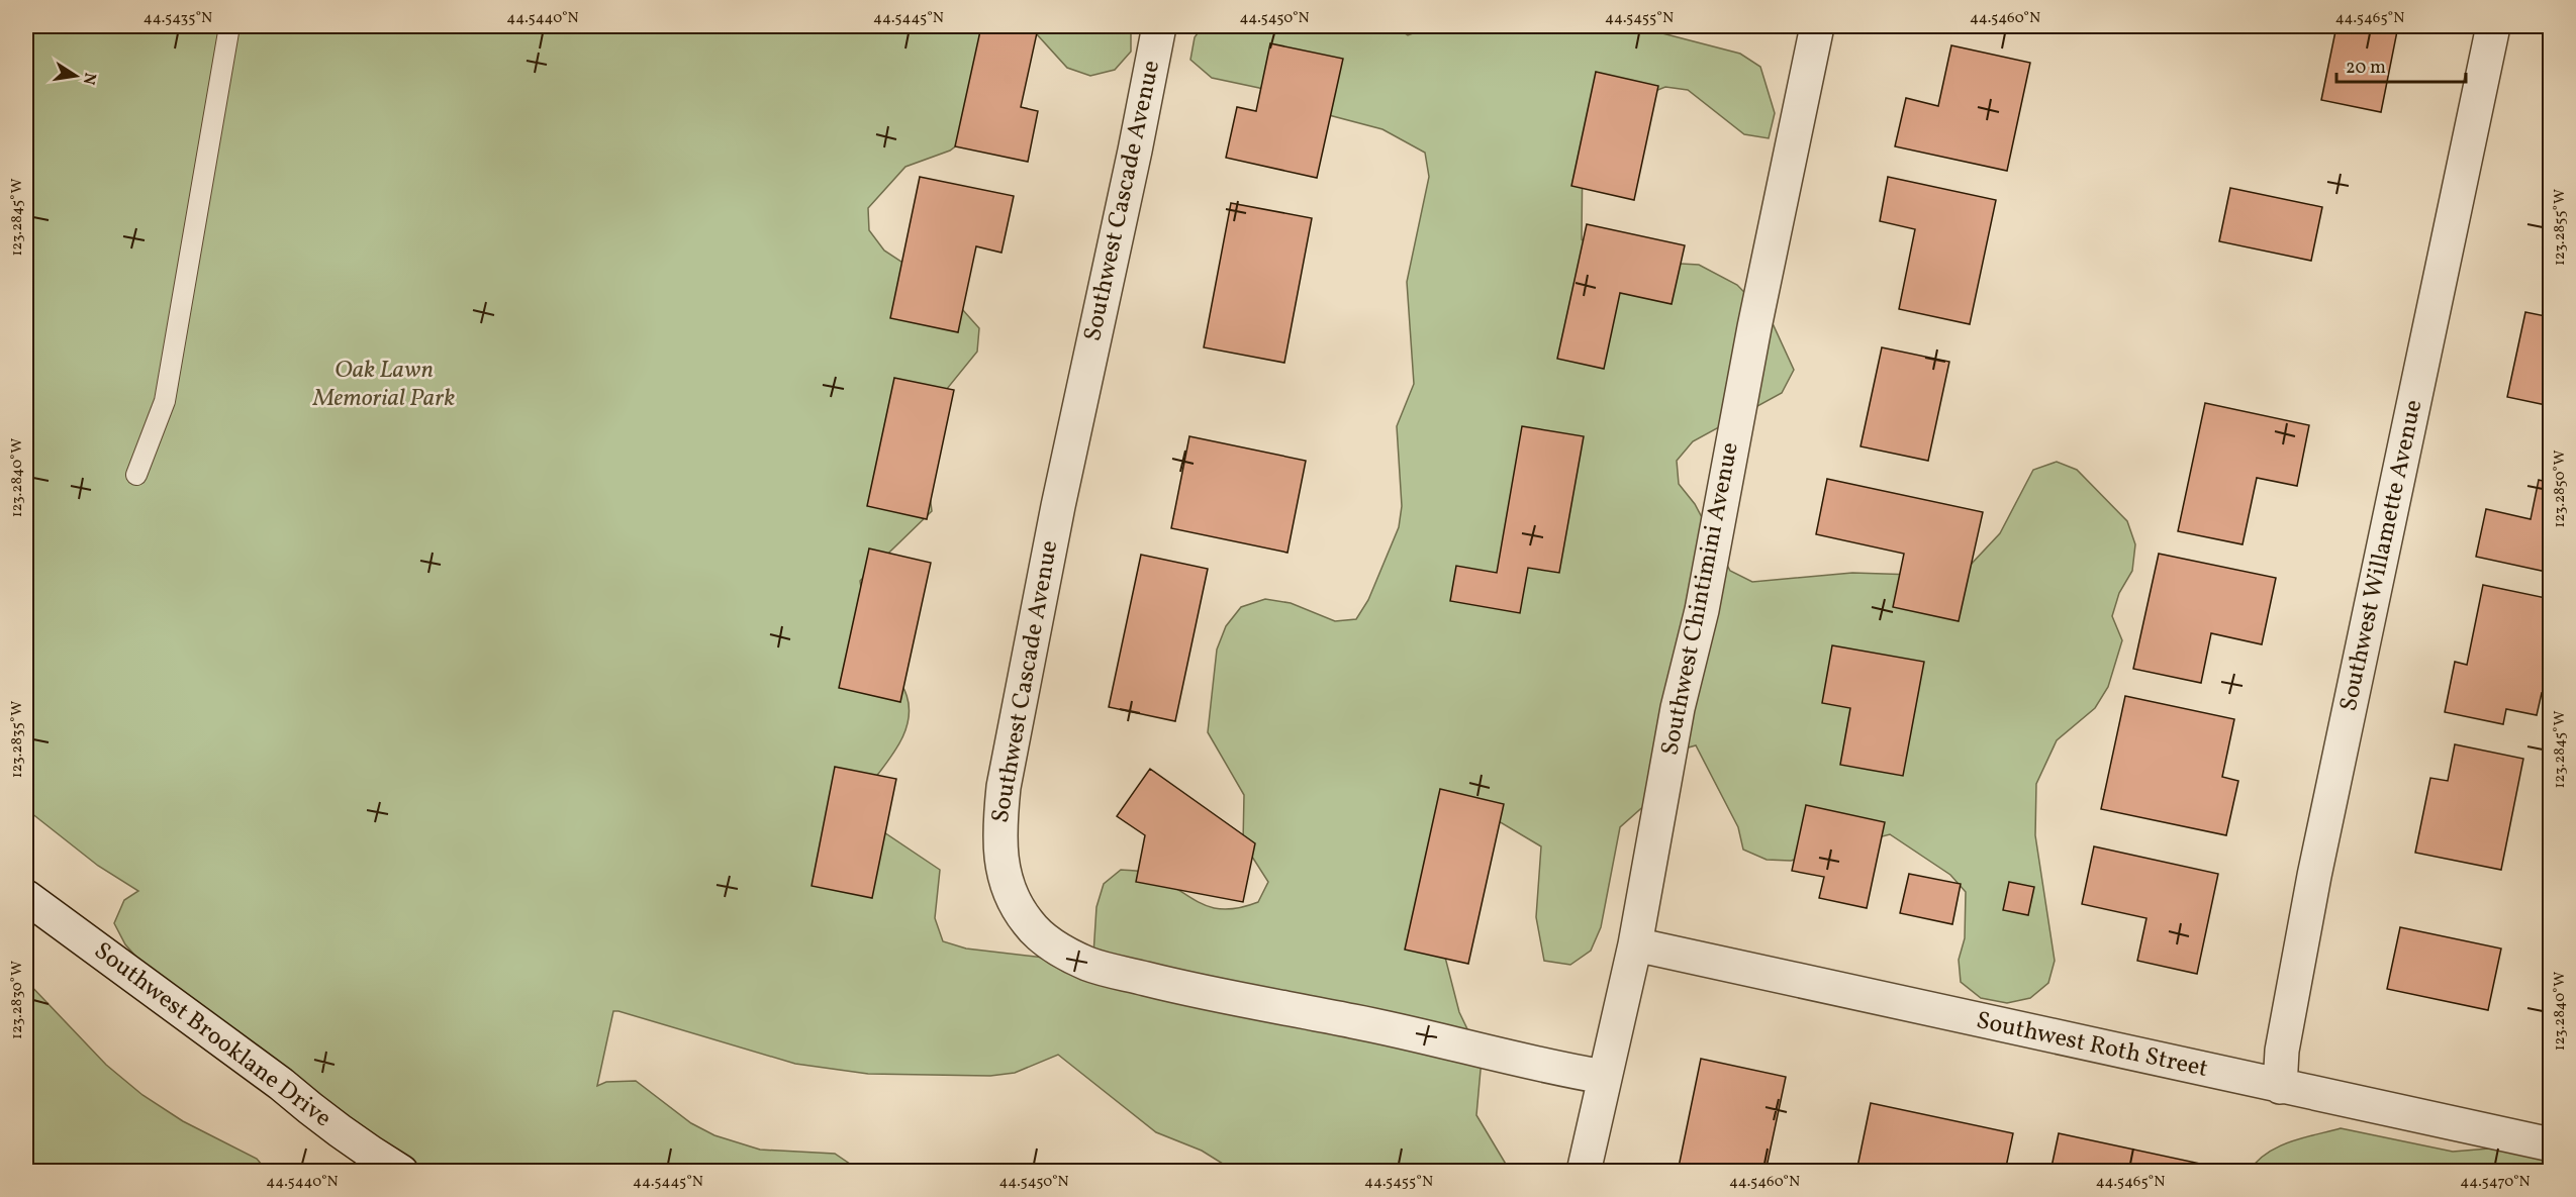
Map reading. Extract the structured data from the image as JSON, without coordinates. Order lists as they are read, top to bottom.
{
  "streets": {
    "street": [
      "Southwest Cascade Avenue",
      "Southwest Willamette Avenue",
      "Southwest Chintimini Avenue",
      "Southwest Brooklane Drive",
      "Southwest Roth Street"
    ]
  },
  "crossings": [
    ["Southwest Cascade Avenue", "Southwest Chintimini Avenue"],
    ["Southwest Willamette Avenue", "Southwest Roth Street"],
    ["Southwest Chintimini Avenue", "Southwest Roth Street"]
  ],
  "parks": ["Oak Lawn Memorial Park"],
  "scale_bar": "20 m",
  "north": "right",
  "coordinates": [
    "44.5435°N",
    "44.5440°N",
    "44.5445°N",
    "44.5450°N",
    "44.5455°N",
    "44.5460°N",
    "44.5465°N",
    "123.2845°W",
    "123.2855°W",
    "123.2840°W",
    "123.2850°W",
    "123.2835°W",
    "123.2830°W",
    "44.5470°N"
  ]
}
